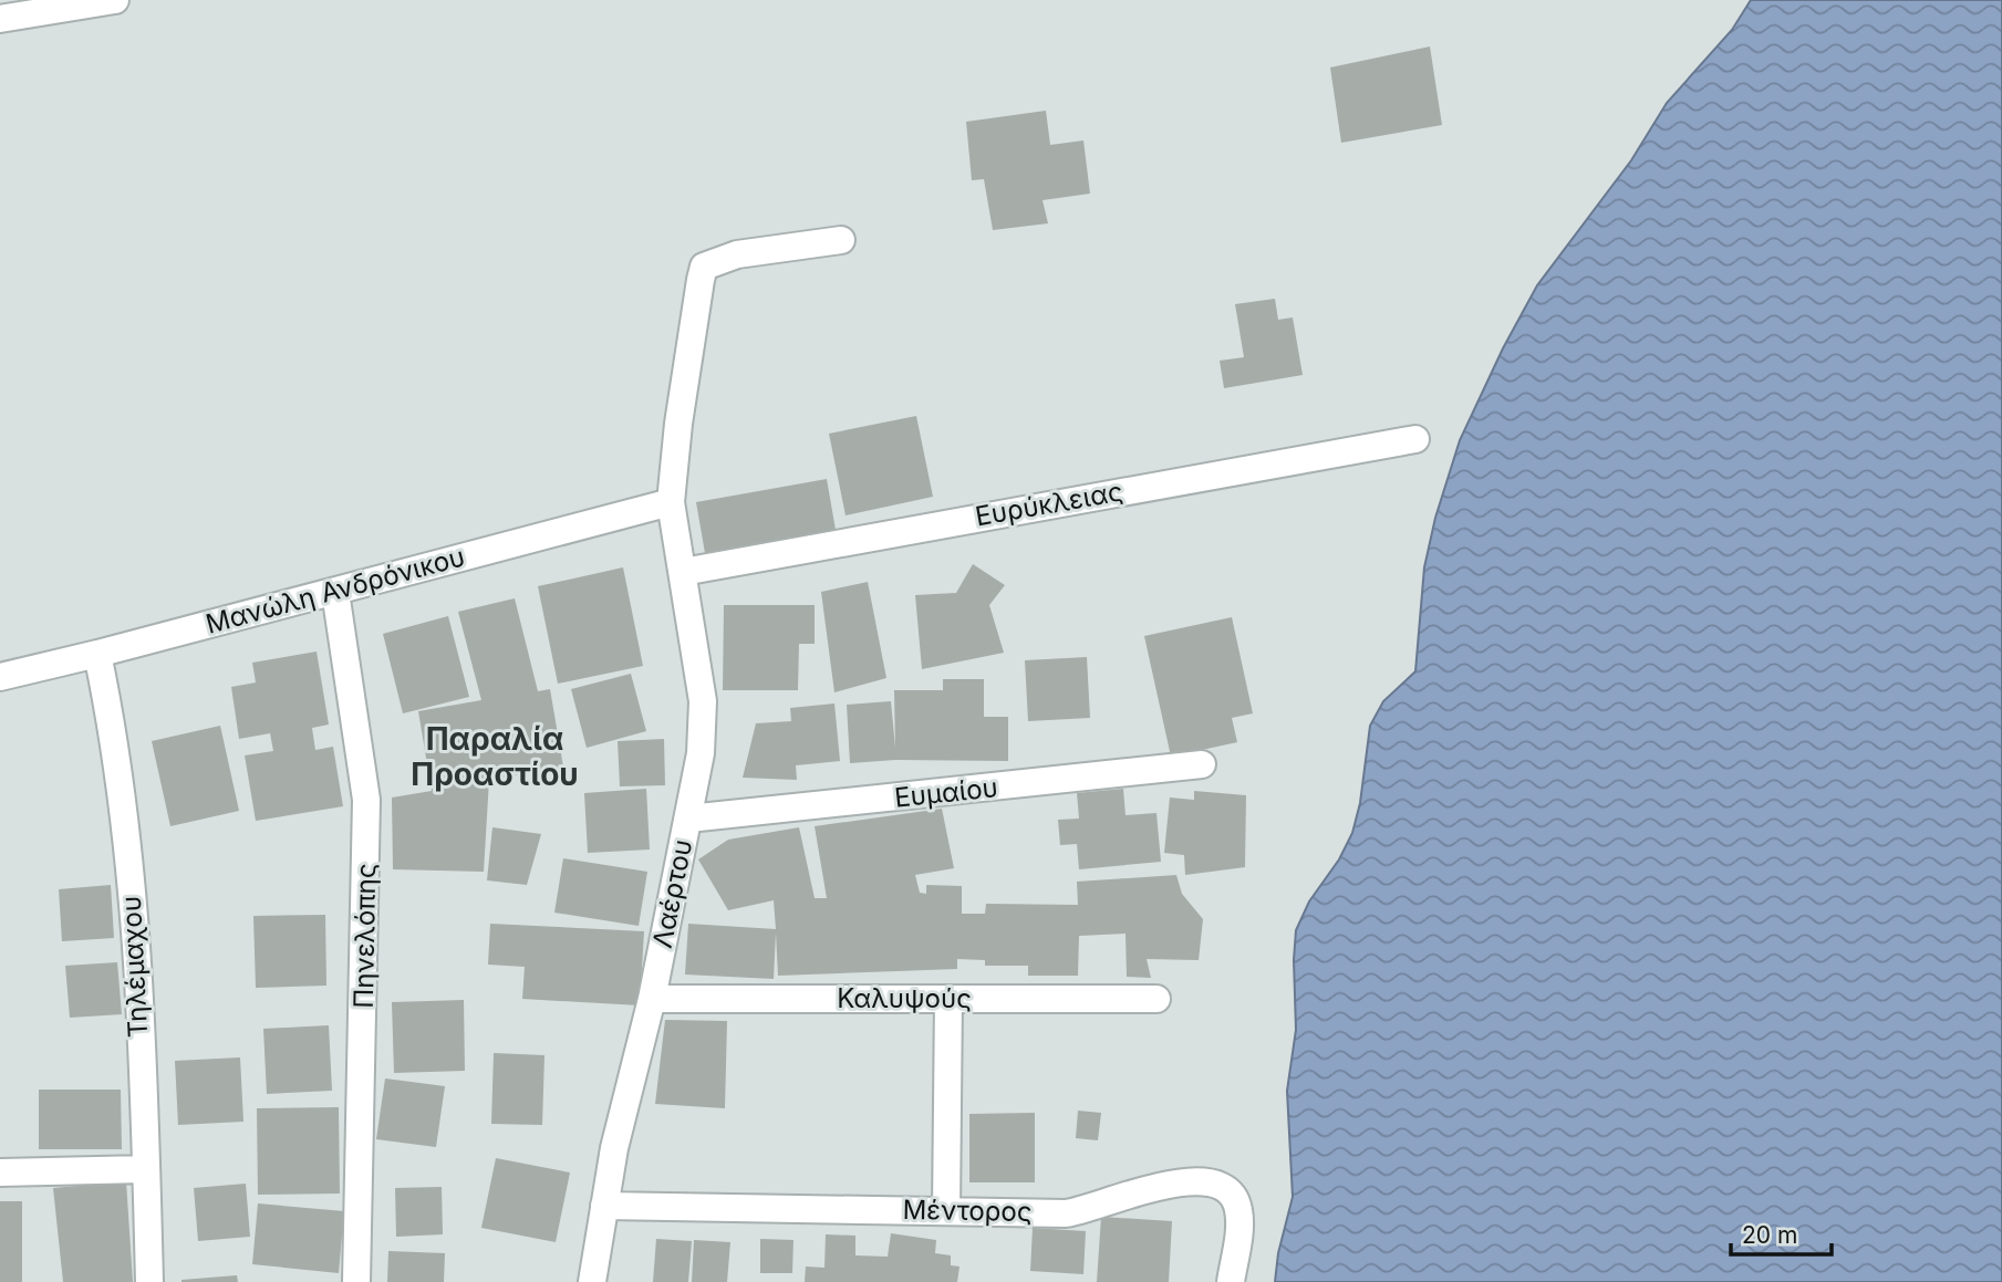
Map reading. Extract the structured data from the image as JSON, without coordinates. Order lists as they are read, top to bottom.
{
  "streets": {
    "street": [
      "Ευρύκλειας",
      "Μανώλη Ανδρόνικου",
      "Ευμαίου",
      "Λαέρτου",
      "Πηνελόπης",
      "Τηλέμαχου",
      "Καλυψούς",
      "Μέντορος"
    ]
  },
  "crossings": [
    ["Ευρύκλειας", "Λαέρτου"],
    ["Μανώλη Ανδρόνικου", "Λαέρτου"],
    ["Μανώλη Ανδρόνικου", "Πηνελόπης"],
    ["Μανώλη Ανδρόνικου", "Τηλέμαχου"],
    ["Ευμαίου", "Λαέρτου"],
    ["Λαέρτου", "Καλυψούς"],
    ["Λαέρτου", "Μέντορος"]
  ],
  "districts": ["Παραλία Προαστίου"],
  "scale_bar": "20 m"
}
